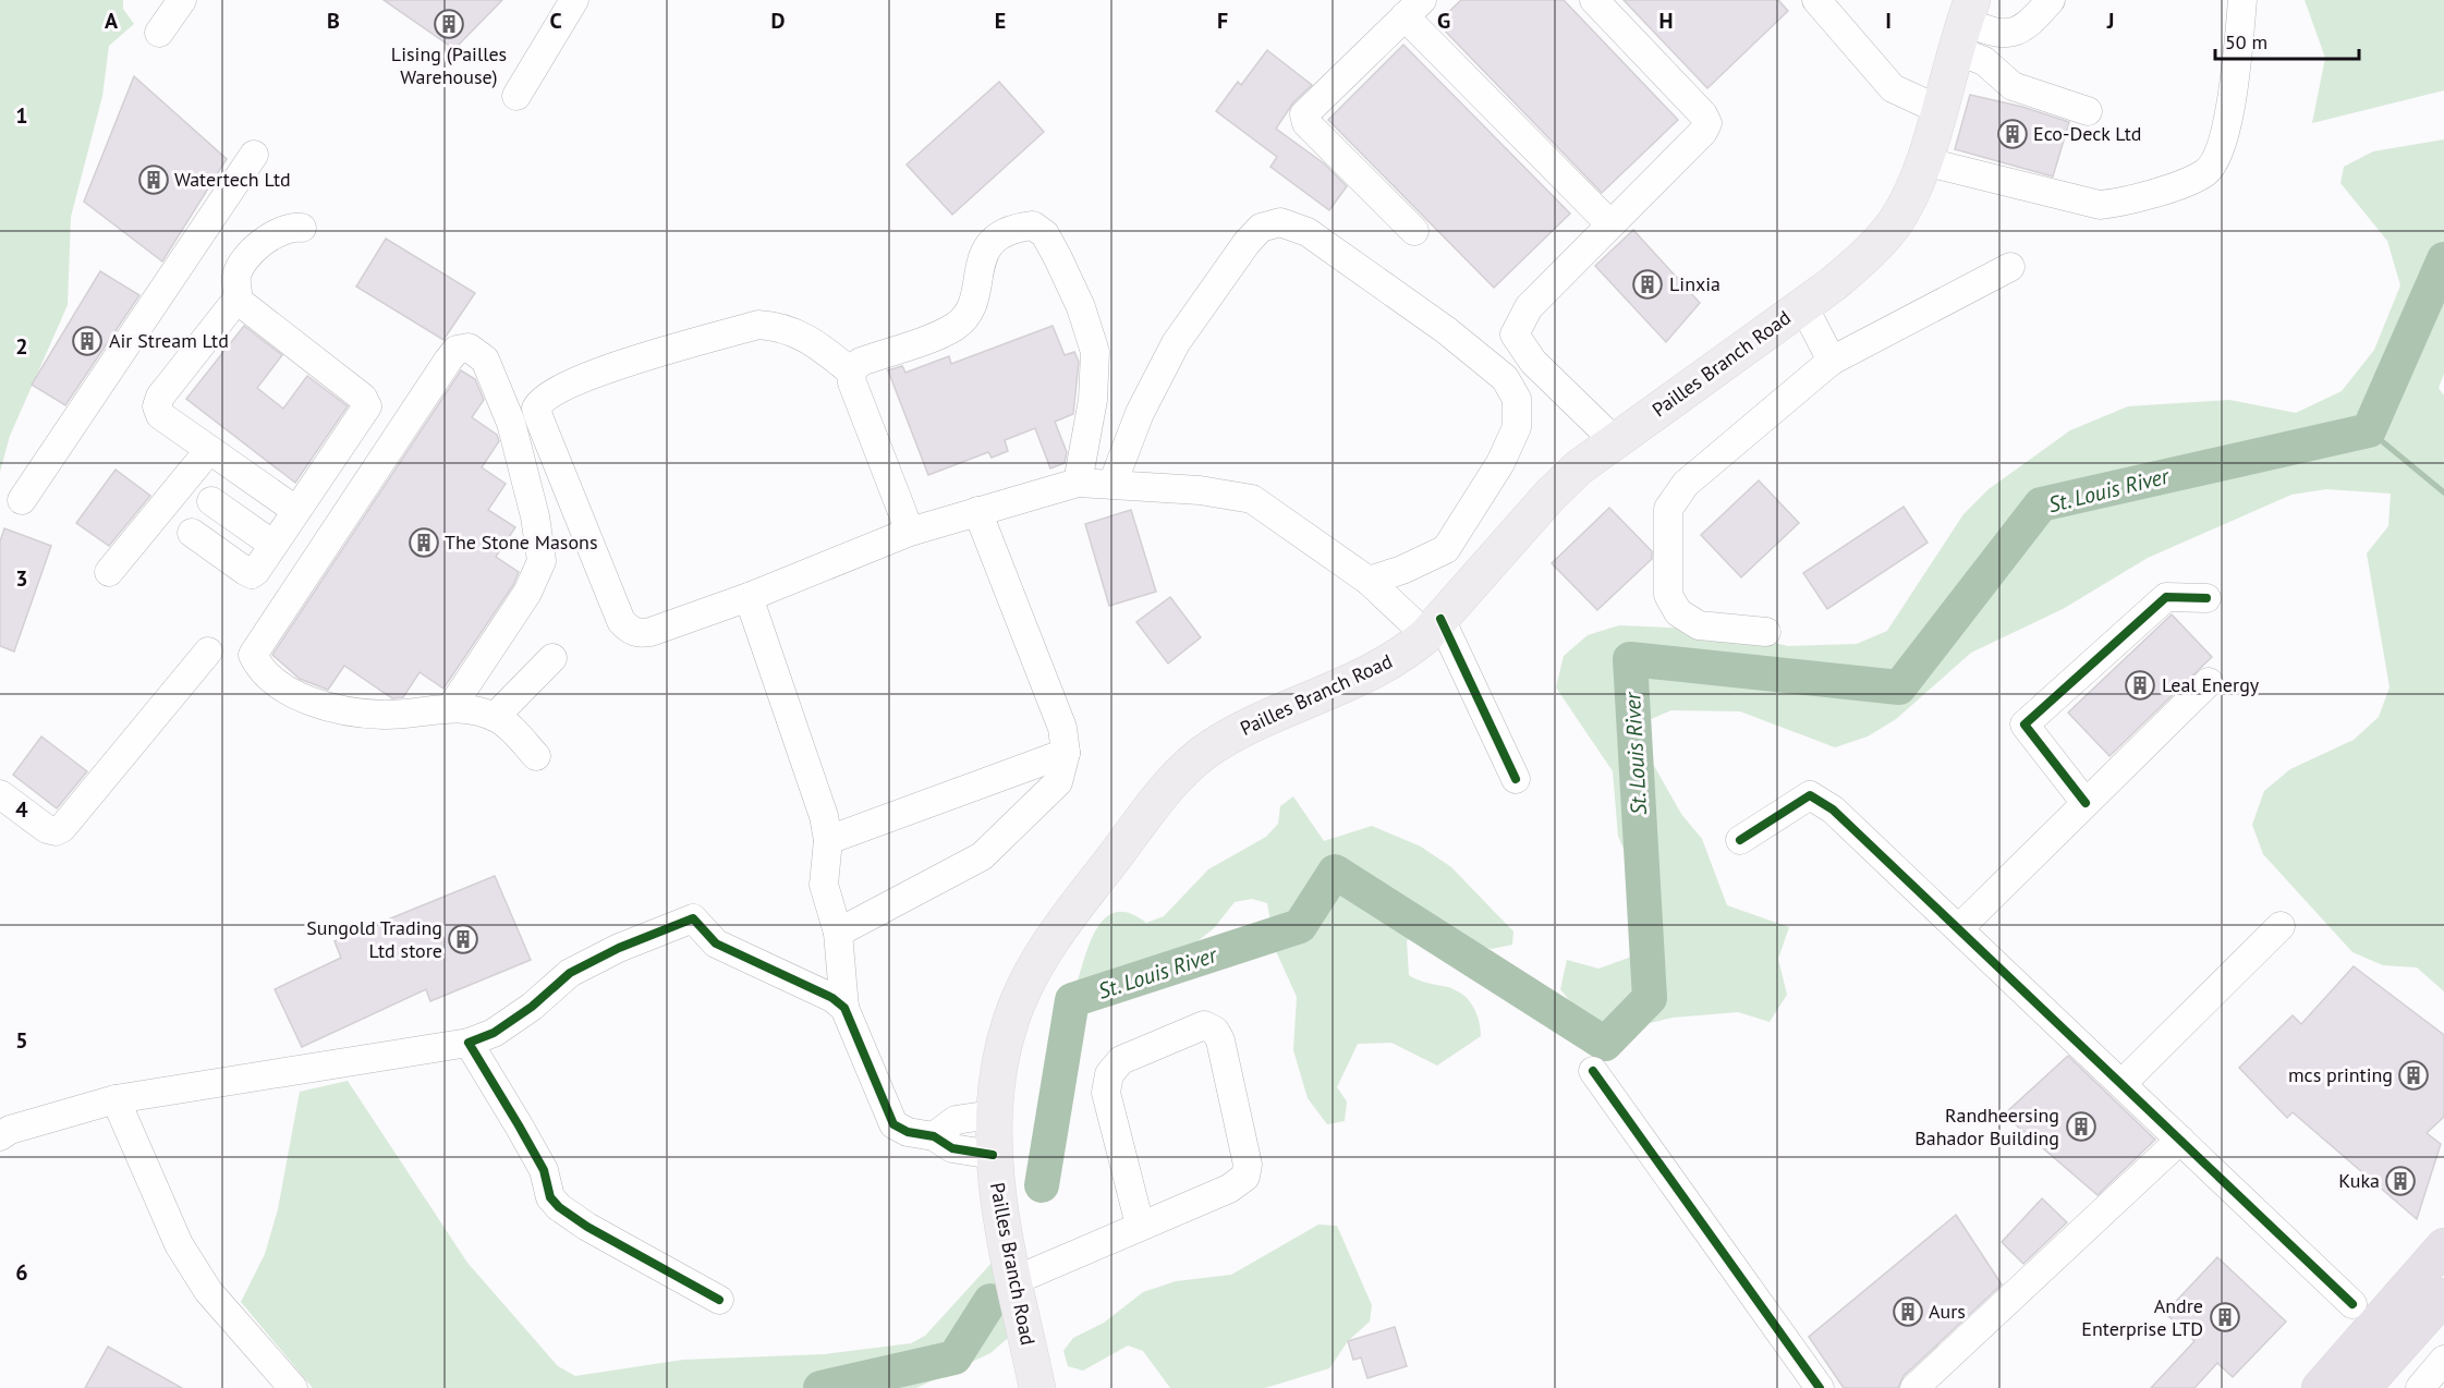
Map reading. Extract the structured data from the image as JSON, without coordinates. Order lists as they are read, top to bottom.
{
  "streets": {
    "main road": ["Pailles Branch Road"]
  },
  "water": ["St. Louis River"],
  "places": {
    "building": [
      "Lising (Pailles Warehouse)",
      "Eco-Deck Ltd",
      "Watertech Ltd",
      "Linxia",
      "Air Stream Ltd",
      "The Stone Masons",
      "Leal Energy",
      "Sungold Trading Ltd store",
      "mcs printing",
      "Randheersing Bahador Building",
      "Kuka",
      "Aurs",
      "Andre Enterprise LTD"
    ]
  },
  "scale_bar": "50 m",
  "grid": {
    "columns": [
      "A",
      "B",
      "C",
      "D",
      "E",
      "F",
      "G",
      "H",
      "I",
      "J"
    ],
    "rows": [
      "1",
      "2",
      "3",
      "4",
      "5",
      "6"
    ]
  }
}
